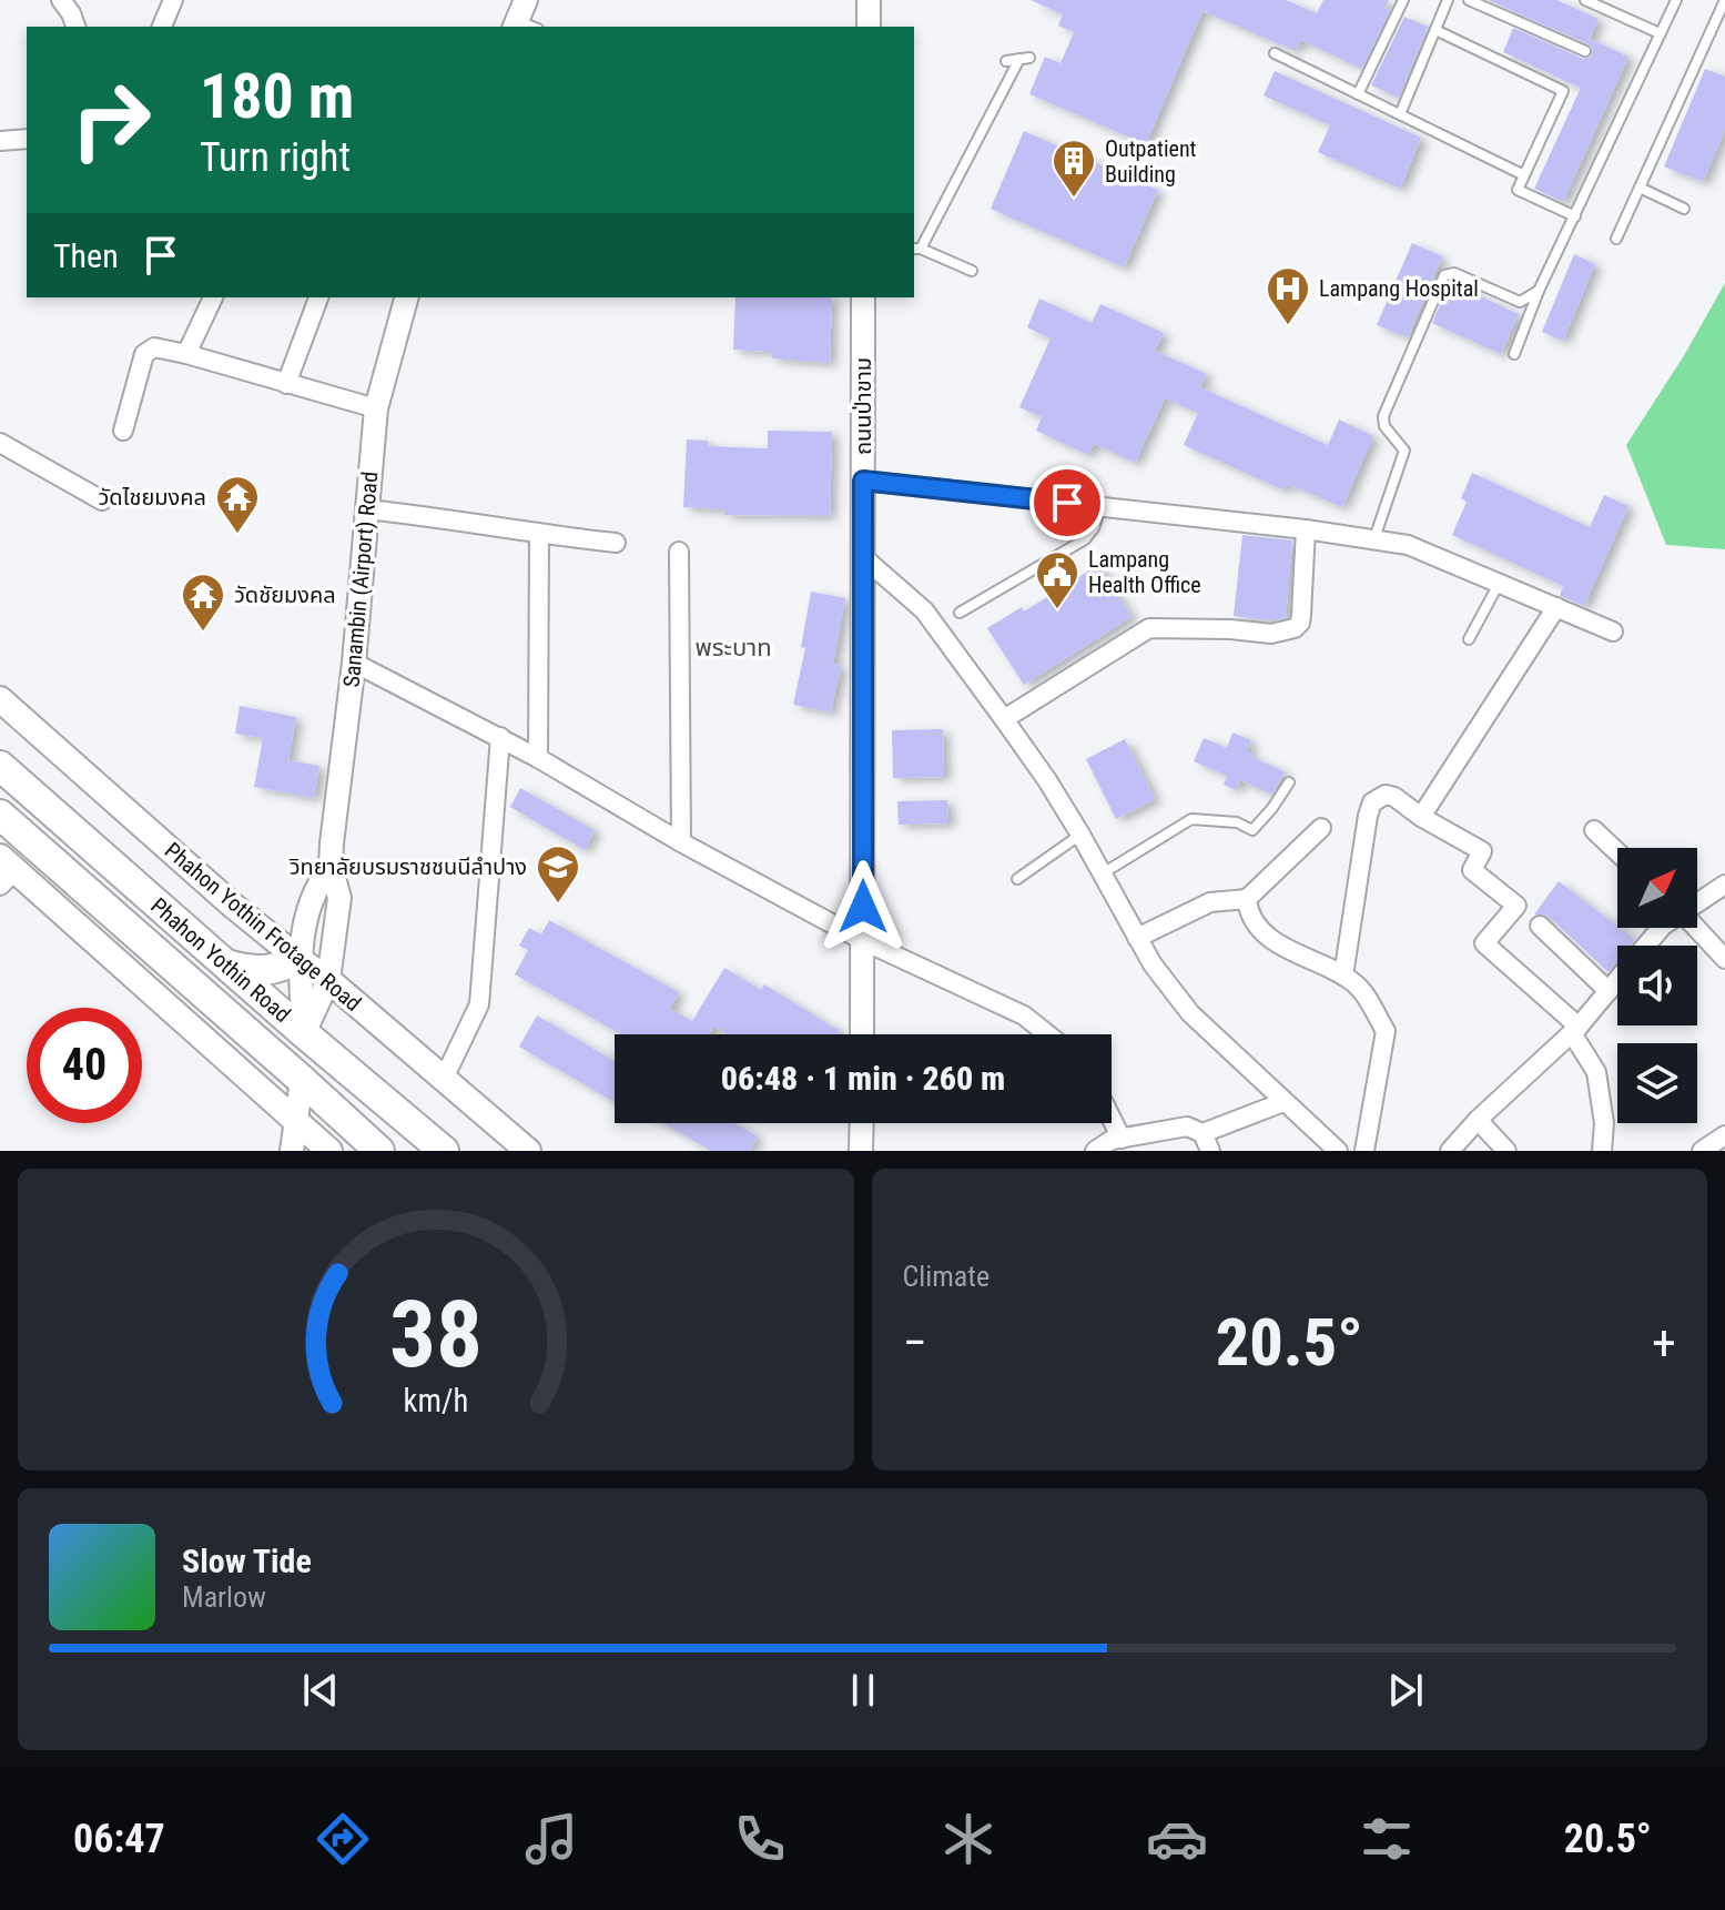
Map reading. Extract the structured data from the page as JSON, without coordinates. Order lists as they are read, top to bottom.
{
  "streets": {
    "highway": ["Phahon Yothin Road"],
    "main road": ["Phahon Yothin Frotage Road"],
    "street": ["ถนนป่าขาม", "Sanambin (Airport) Road"]
  },
  "crossings": [
    ["Sanambin (Airport) Road", "Phahon Yothin Frotage Road"],
    ["Sanambin (Airport) Road", "Phahon Yothin Road"]
  ],
  "districts": ["พระบาท"],
  "places": {
    "building": ["Outpatient Building"],
    "hospital": ["Lampang Hospital"],
    "temple": ["วัดไชยมงคล", "วัดชัยมงคล"],
    "public building": ["Lampang Health Office"],
    "school or university": ["วิทยาลัยบรมราชชนนีลำปาง"]
  },
  "north": "top right",
  "page": {
    "turn": ["180 m", "Turn right"],
    "then": "Then",
    "limit": "40",
    "trip": "06:48 · 1 min · 260 m",
    "tile": "Climate",
    "heat": ["−", "20.5°", "+"],
    "song": ["Slow Tide", "Marlow"],
    "tabs": ["06:47", "20.5°"],
    "gauge": ["38", "km/h"]
  }
}
